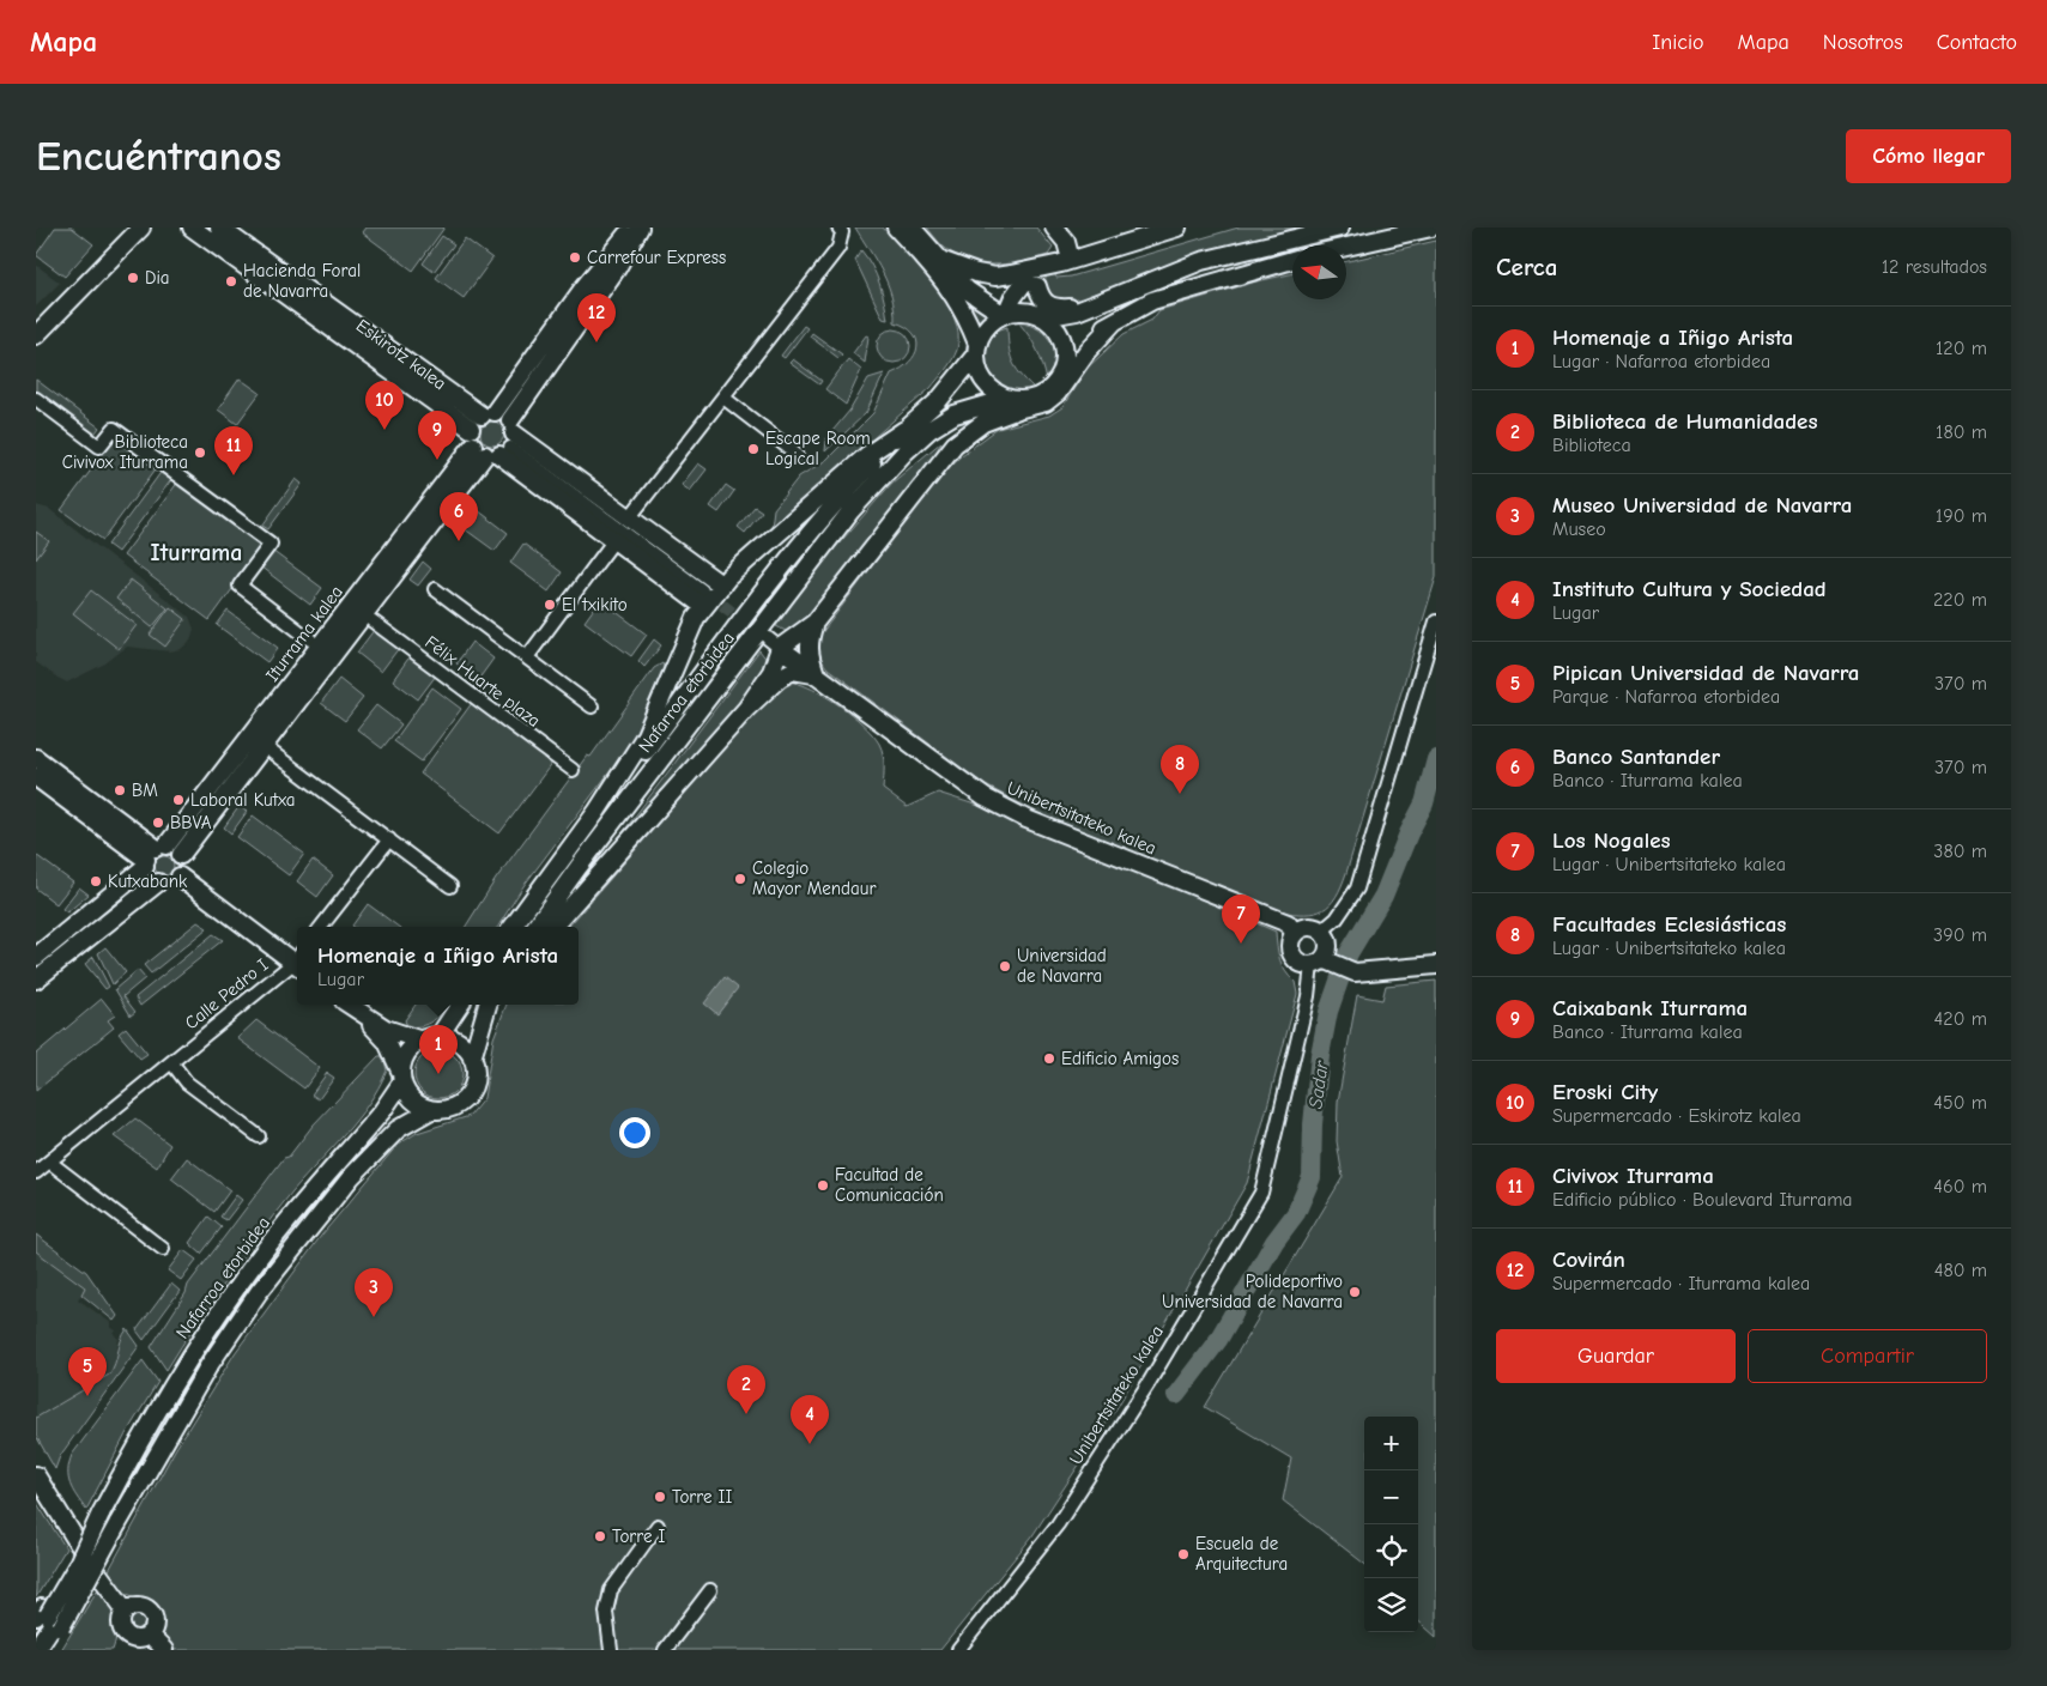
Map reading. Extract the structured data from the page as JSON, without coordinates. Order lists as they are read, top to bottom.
{
  "streets": {
    "main road": [
      "Eskirotz kalea",
      "Iturrama kalea",
      "Nafarroa etorbidea",
      "Unibertsitateko kalea"
    ],
    "street": ["Félix Huarte plaza", "Calle Pedro I"]
  },
  "crossings": [
    ["Eskirotz kalea", "Iturrama kalea"],
    ["Eskirotz kalea", "Nafarroa etorbidea"]
  ],
  "districts": ["Iturrama"],
  "water": ["Sadar"],
  "places": [
    "Carrefour Express",
    "Dia",
    "Hacienda Foral de Navarra",
    "Escape Room Logical",
    "Biblioteca Civivox Iturrama",
    "El txikito",
    "BM",
    "Laboral Kutxa",
    "BBVA",
    "Colegio Mayor Mendaur",
    "Kutxabank",
    "Universidad de Navarra",
    "Edificio Amigos",
    "Facultad de Comunicación",
    "Polideportivo Universidad de Navarra",
    "Torre II",
    "Torre I",
    "Escuela de Arquitectura"
  ],
  "north": "left",
  "page": {
    "header": "Mapa",
    "nav": [
      "Inicio",
      "Mapa",
      "Nosotros",
      "Contacto"
    ],
    "buttons": [
      "Cómo llegar",
      ["Guardar", "Compartir"]
    ],
    "title": "Encuéntranos",
    "heading": ["Cerca", "12 resultados"],
    "pins": [
      "12",
      "10",
      "9",
      "11",
      "6",
      "8",
      "7",
      "1",
      "3",
      "5",
      "2",
      "4"
    ],
    "list": [
      {
        "mark": "1",
        "name": "Homenaje a Iñigo Arista",
        "note": "Lugar · Nafarroa etorbidea",
        "value": "120 m"
      },
      {
        "mark": "2",
        "name": "Biblioteca de Humanidades",
        "note": "Biblioteca",
        "value": "180 m"
      },
      {
        "mark": "3",
        "name": "Museo Universidad de Navarra",
        "note": "Museo",
        "value": "190 m"
      },
      {
        "mark": "4",
        "name": "Instituto Cultura y Sociedad",
        "note": "Lugar",
        "value": "220 m"
      },
      {
        "mark": "5",
        "name": "Pipican Universidad de Navarra",
        "note": "Parque · Nafarroa etorbidea",
        "value": "370 m"
      },
      {
        "mark": "6",
        "name": "Banco Santander",
        "note": "Banco · Iturrama kalea",
        "value": "370 m"
      },
      {
        "mark": "7",
        "name": "Los Nogales",
        "note": "Lugar · Unibertsitateko kalea",
        "value": "380 m"
      },
      {
        "mark": "8",
        "name": "Facultades Eclesiásticas",
        "note": "Lugar · Unibertsitateko kalea",
        "value": "390 m"
      },
      {
        "mark": "9",
        "name": "Caixabank Iturrama",
        "note": "Banco · Iturrama kalea",
        "value": "420 m"
      },
      {
        "mark": "10",
        "name": "Eroski City",
        "note": "Supermercado · Eskirotz kalea",
        "value": "450 m"
      },
      {
        "mark": "11",
        "name": "Civivox Iturrama",
        "note": "Edificio público · Boulevard Iturrama",
        "value": "460 m"
      },
      {
        "mark": "12",
        "name": "Covirán",
        "note": "Supermercado · Iturrama kalea",
        "value": "480 m"
      }
    ],
    "popup": ["Homenaje a Iñigo Arista", "Lugar"],
    "map_buttons": ["+", "−"]
  }
}
